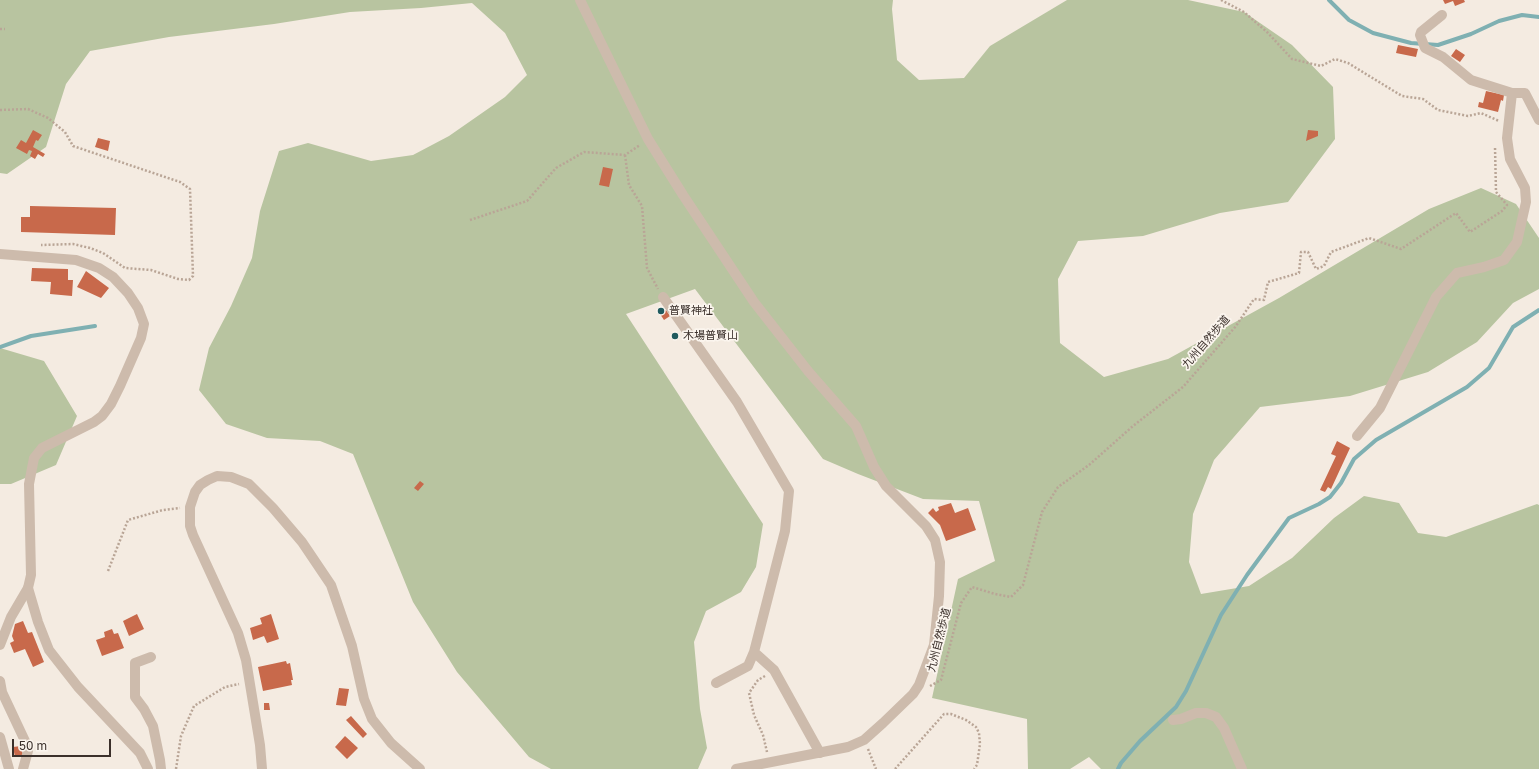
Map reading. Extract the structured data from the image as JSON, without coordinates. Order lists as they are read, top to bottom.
{
  "streets": {
    "path": ["九州自然歩道"]
  },
  "places": ["普賢神社", "木場普賢山"],
  "scale_bar": "50 m"
}
